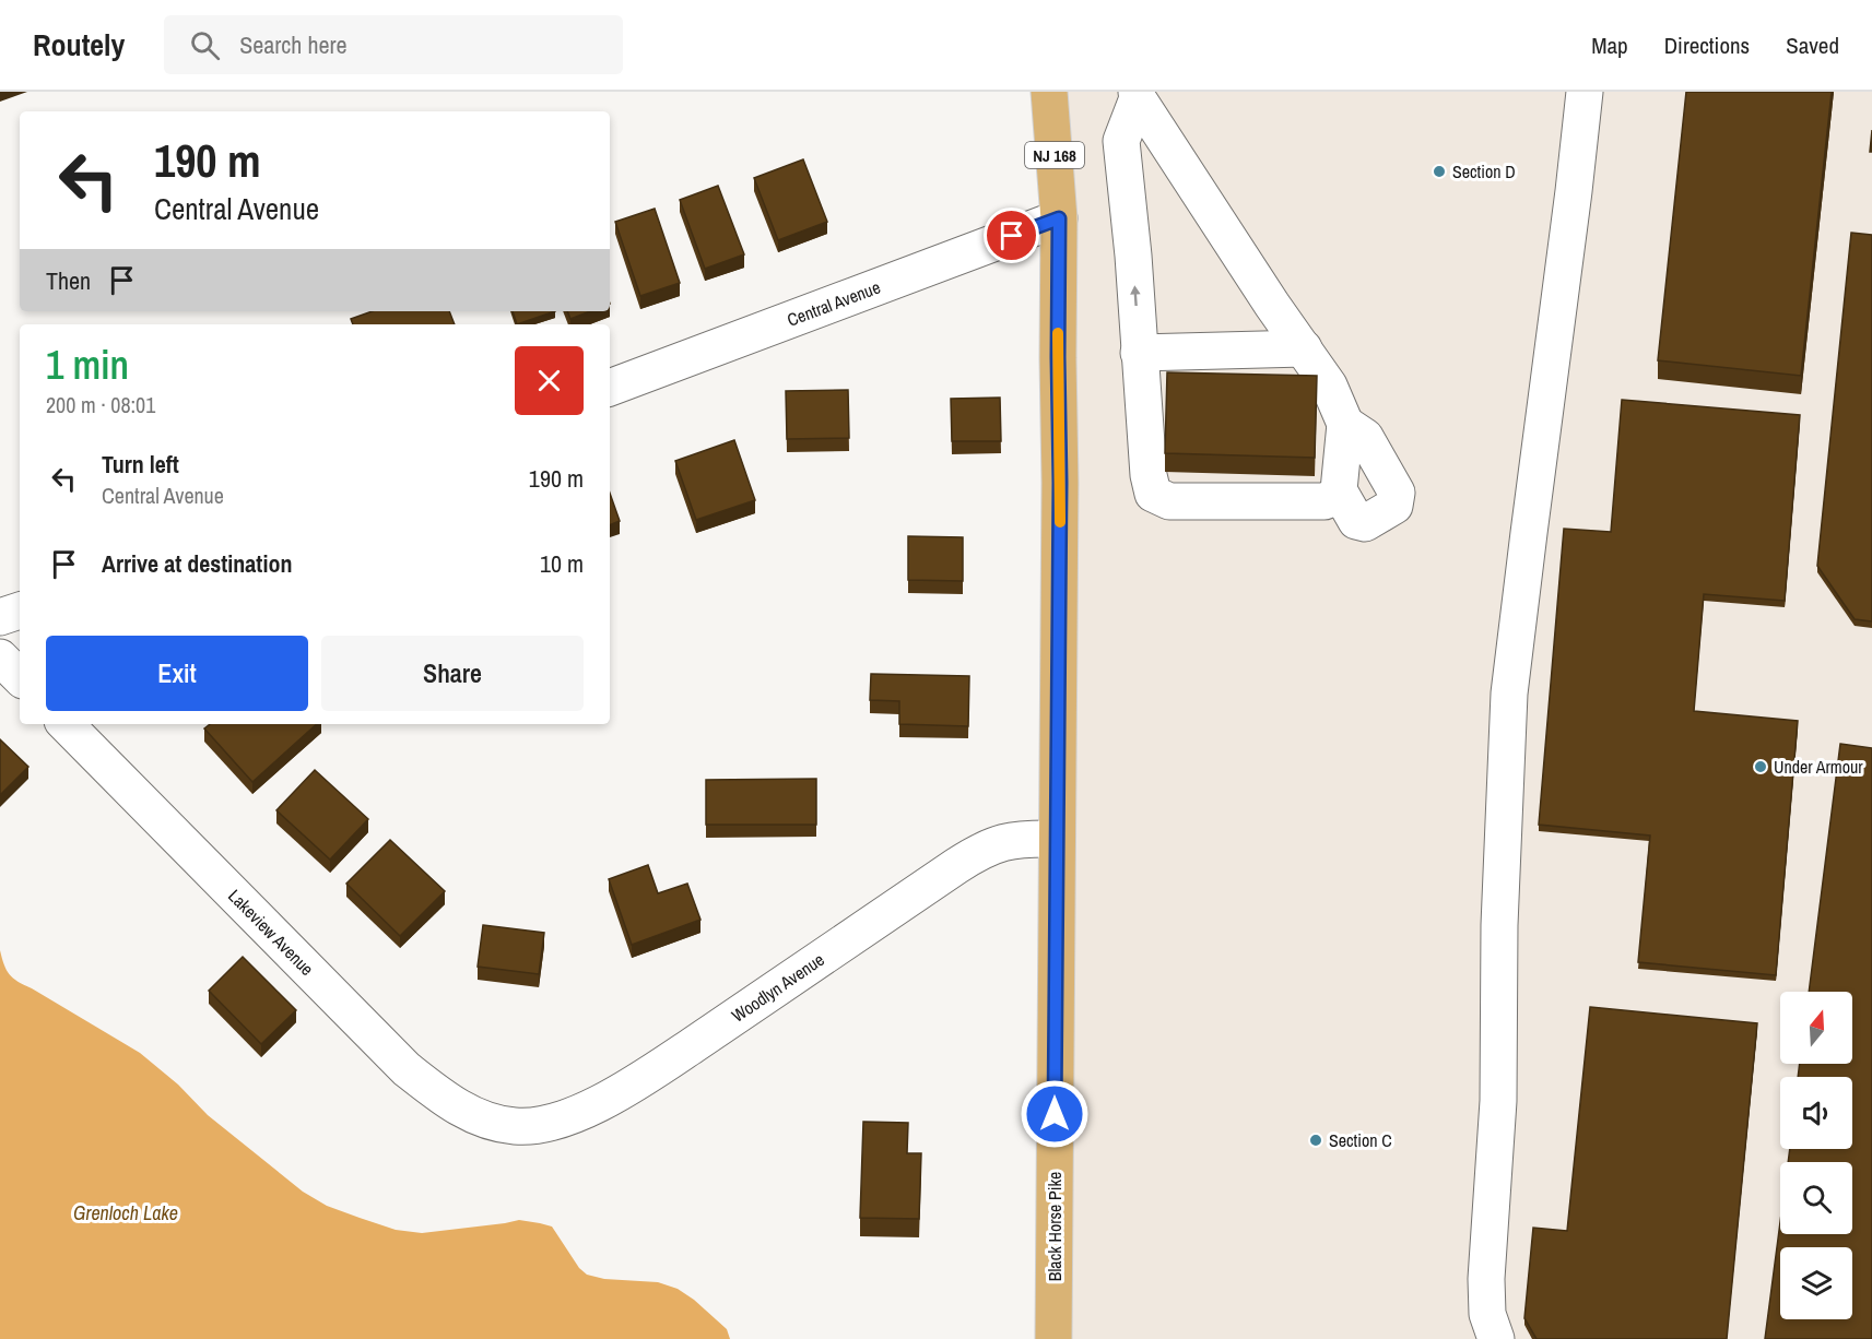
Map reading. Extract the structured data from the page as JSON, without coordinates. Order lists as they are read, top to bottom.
{
  "streets": {
    "main road": ["NJ 168", "Black Horse Pike"],
    "street": ["Central Avenue", "Lakeview Avenue", "Woodlyn Avenue"]
  },
  "crossings": [
    ["Central Avenue", "Black Horse Pike"],
    ["Lakeview Avenue", "Woodlyn Avenue"],
    ["Woodlyn Avenue", "Black Horse Pike"]
  ],
  "water": ["Grenloch Lake"],
  "places": ["Section D", "Under Armour", "Section C"],
  "north": "top",
  "page": {
    "header": "Routely",
    "search": "Search here",
    "nav": ["Map", "Directions", "Saved"],
    "turn": ["190 m", "Central Avenue"],
    "then": "Then",
    "heading": ["1 min", "200 m · 08:01"],
    "list": [
      {
        "name": "Turn left",
        "note": "Central Avenue",
        "value": "190 m"
      },
      {
        "name": "Arrive at destination",
        "value": "10 m"
      }
    ],
    "buttons": ["Exit", "Share"]
  }
}
